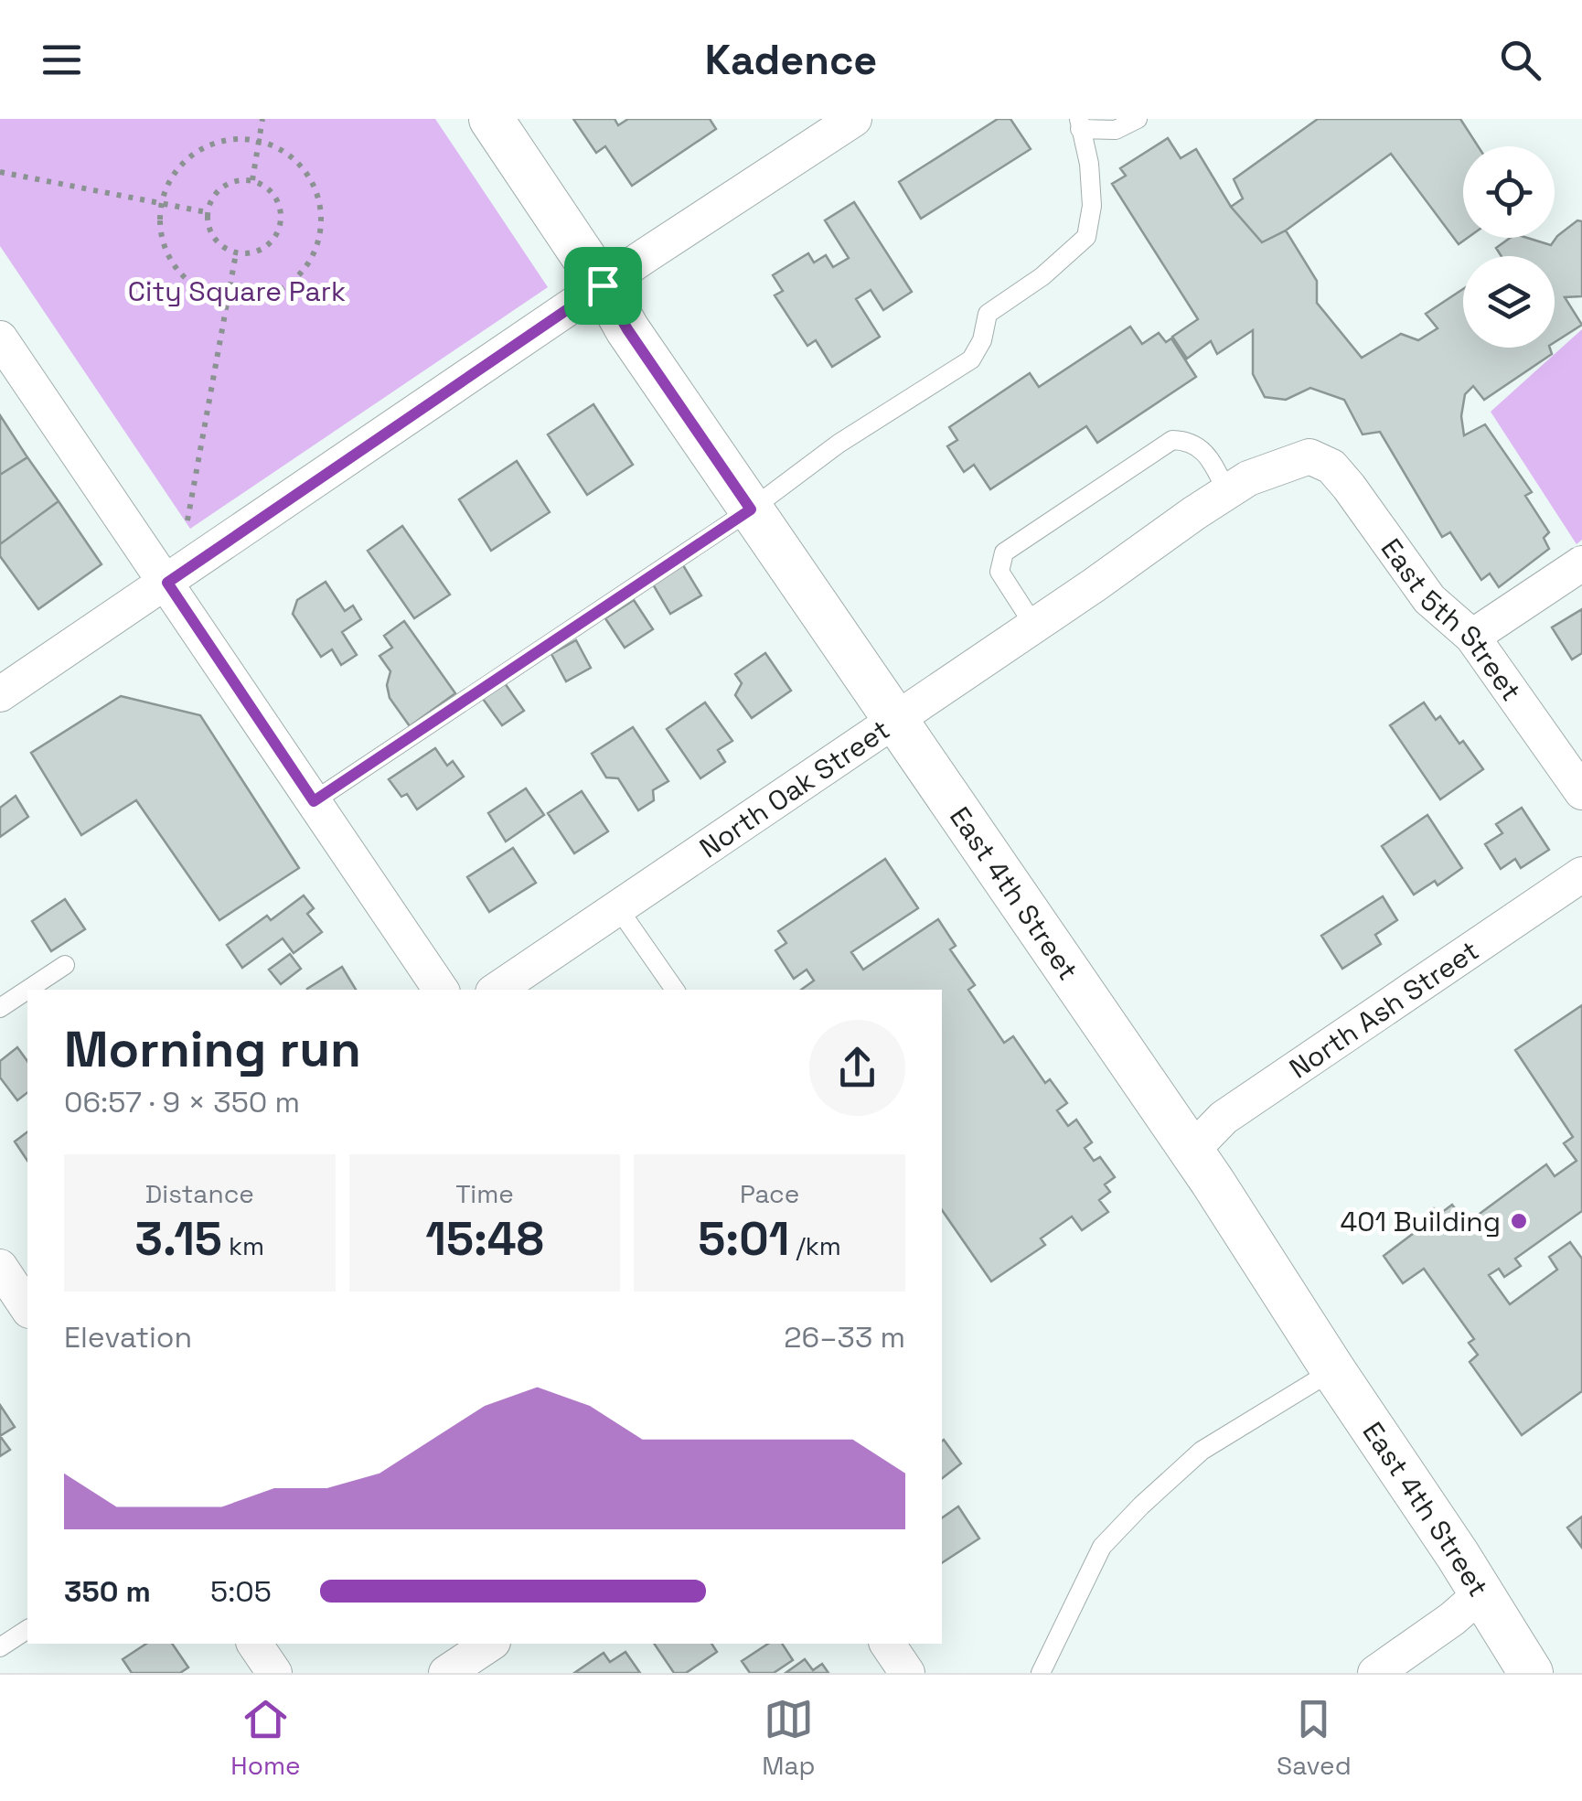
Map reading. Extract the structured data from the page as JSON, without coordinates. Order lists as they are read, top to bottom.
{
  "streets": {
    "street": [
      "East 5th Street",
      "North Oak Street",
      "East 4th Street",
      "North Ash Street"
    ]
  },
  "crossings": [
    ["East 5th Street", "North Oak Street"],
    ["North Oak Street", "East 4th Street"],
    ["East 4th Street", "North Ash Street"]
  ],
  "parks": ["City Square Park"],
  "places": ["401 Building"],
  "page": {
    "header": "Kadence",
    "heading": ["Morning run", "06:57 · 9 × 350 m"],
    "stats": [
      ["Distance", "3.15 km"],
      ["Time", "15:48"],
      ["Pace", "5:01 /km"]
    ],
    "chart": ["Elevation", "26–33 m"],
    "list": [
      {
        "name": "350 m",
        "note": "5:05"
      }
    ],
    "tabs": ["Home", "Map", "Saved"]
  }
}
